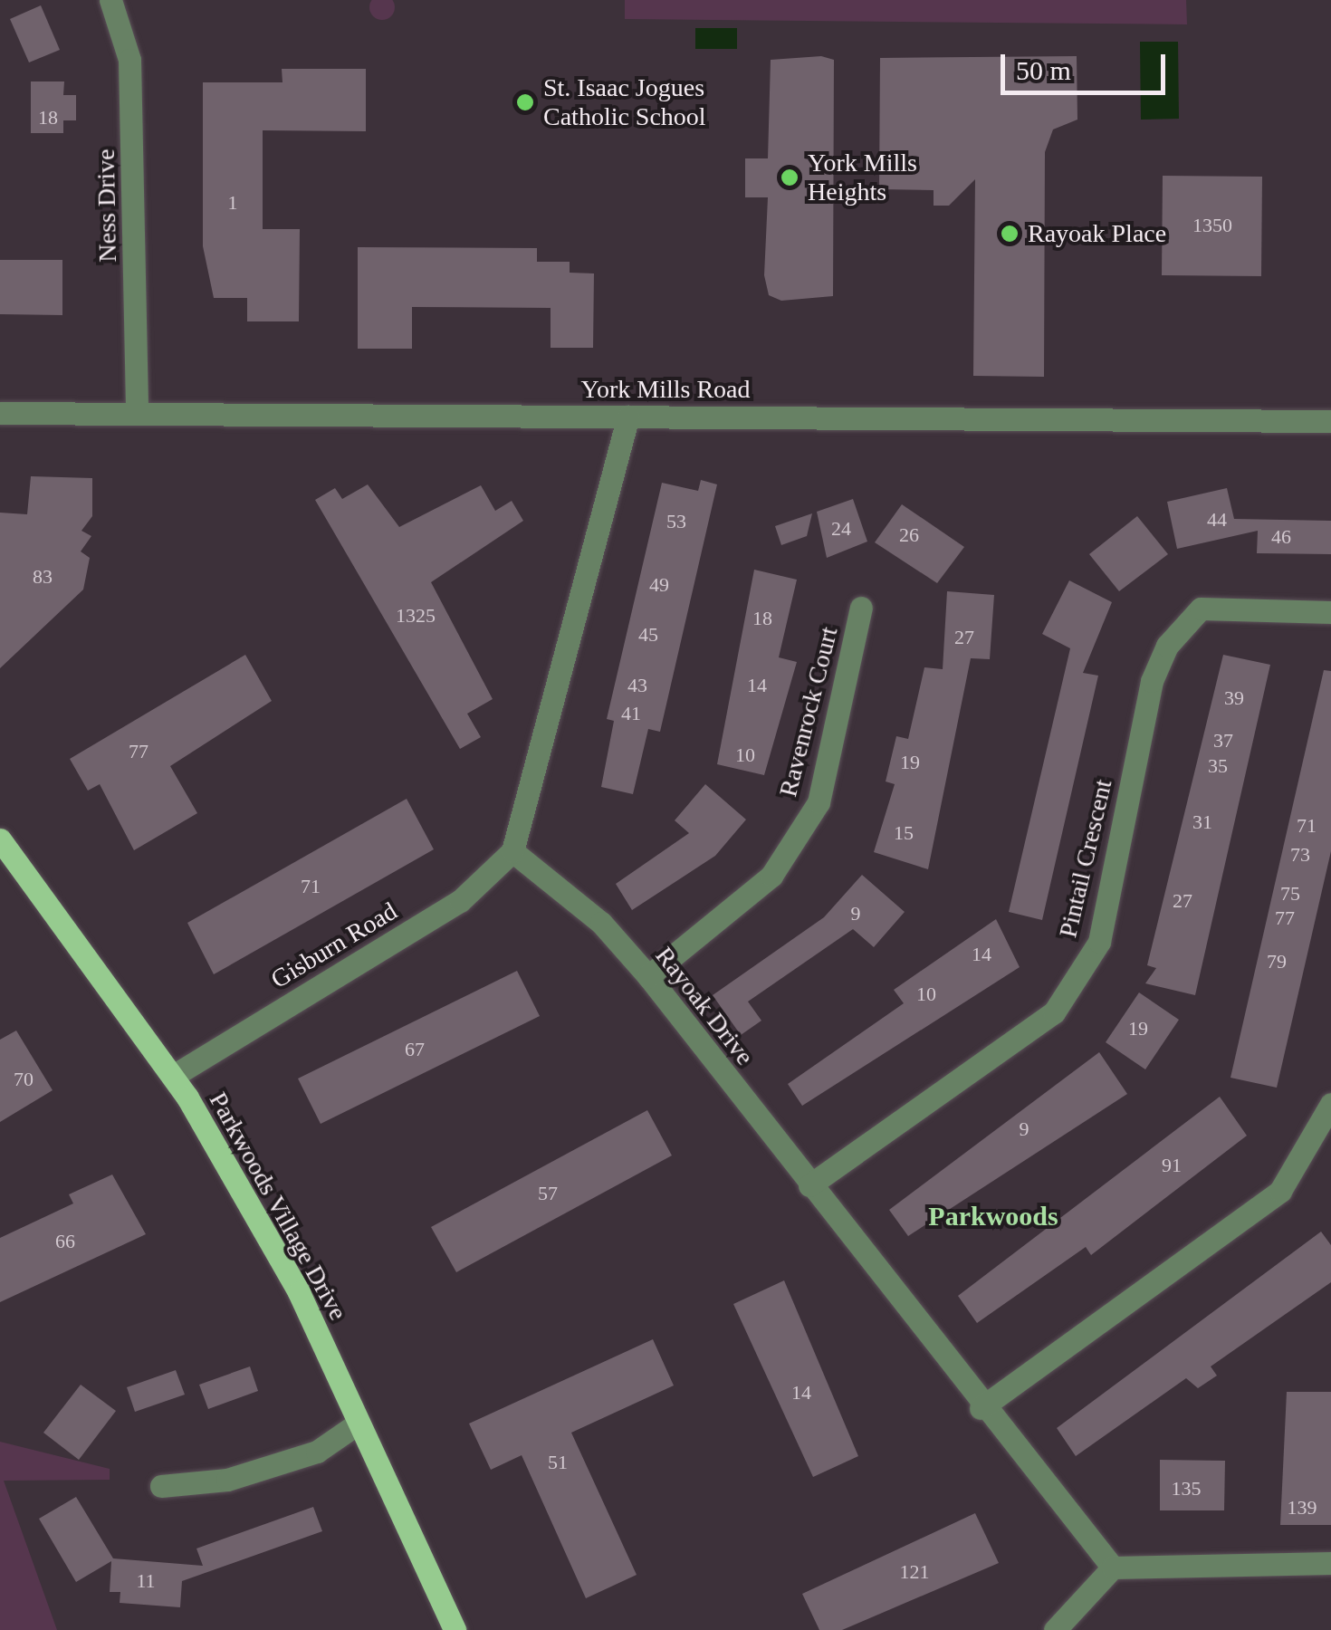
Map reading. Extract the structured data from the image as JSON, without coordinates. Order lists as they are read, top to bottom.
{
  "streets": {
    "main road": ["Parkwoods Village Drive"],
    "street": [
      "Ness Drive",
      "York Mills Road",
      "Ravenrock Court",
      "Pintail Crescent",
      "Gisburn Road",
      "Rayoak Drive"
    ]
  },
  "crossings": [
    ["Ness Drive", "York Mills Road"],
    ["Ravenrock Court", "Rayoak Drive"],
    ["Pintail Crescent", "Rayoak Drive"],
    ["Gisburn Road", "Rayoak Drive"],
    ["Gisburn Road", "Parkwoods Village Drive"]
  ],
  "districts": ["Parkwoods"],
  "places": ["St. Isaac Jogues Catholic School", "York Mills Heights", "Rayoak Place"],
  "house_numbers": [
    "18",
    "1",
    "1350",
    "44",
    "53",
    "24",
    "26",
    "46",
    "83",
    "49",
    "1325",
    "18",
    "45",
    "27",
    "43",
    "14",
    "39",
    "41",
    "37",
    "77",
    "10",
    "19",
    "35",
    "31",
    "71",
    "15",
    "73",
    "71",
    "75",
    "27",
    "9",
    "77",
    "14",
    "79",
    "10",
    "19",
    "67",
    "70",
    "9",
    "91",
    "57",
    "66",
    "14",
    "51",
    "135",
    "139",
    "121",
    "11"
  ],
  "scale_bar": "50 m"
}
